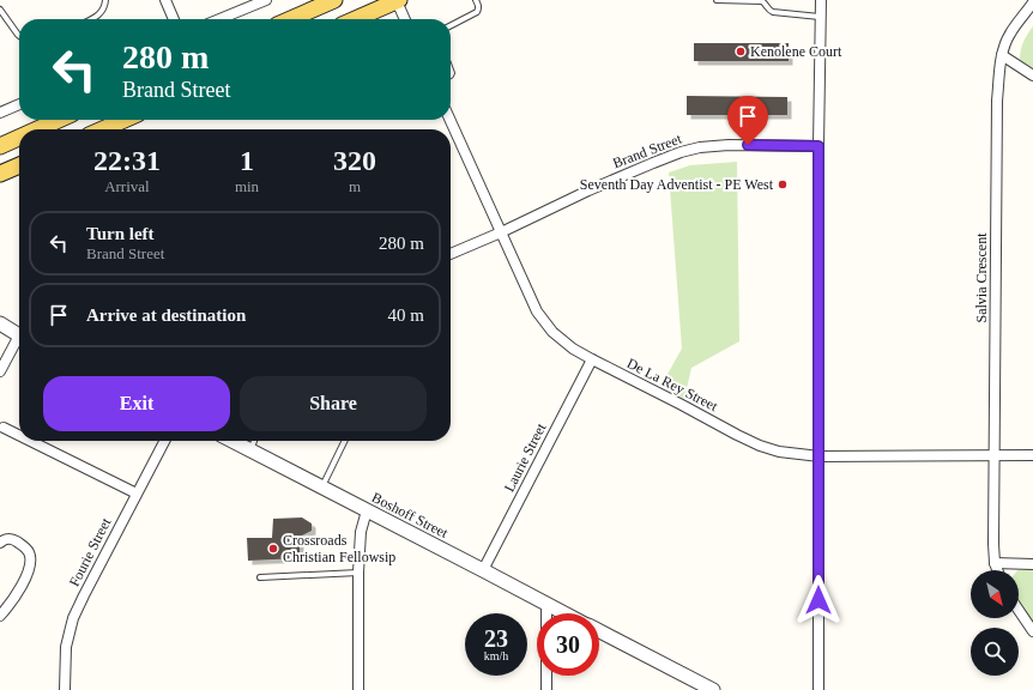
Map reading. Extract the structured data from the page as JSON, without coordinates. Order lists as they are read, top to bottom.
{
  "streets": {
    "street": [
      "Brand Street",
      "Salvia Crescent",
      "De La Rey Street",
      "Laurie Street",
      "Boshoff Street",
      "Fourie Street"
    ]
  },
  "crossings": [
    ["Brand Street", "De La Rey Street"],
    ["Salvia Crescent", "De La Rey Street"],
    ["De La Rey Street", "Laurie Street"],
    ["Laurie Street", "Boshoff Street"]
  ],
  "places": ["Kenolene Court", "Seventh Day Adventist - PE West", "Crossroads Christian Fellowsip"],
  "north": "bottom right",
  "page": {
    "turn": ["280 m", "Brand Street"],
    "eta": [
      "22:31",
      "Arrival",
      "1",
      "min",
      "320",
      "m"
    ],
    "list": [
      {
        "name": "Turn left",
        "note": "Brand Street",
        "value": "280 m"
      },
      {
        "name": "Arrive at destination",
        "value": "40 m"
      }
    ],
    "buttons": ["Exit", "Share"],
    "speed": "23 km/h",
    "limit": "30"
  }
}
